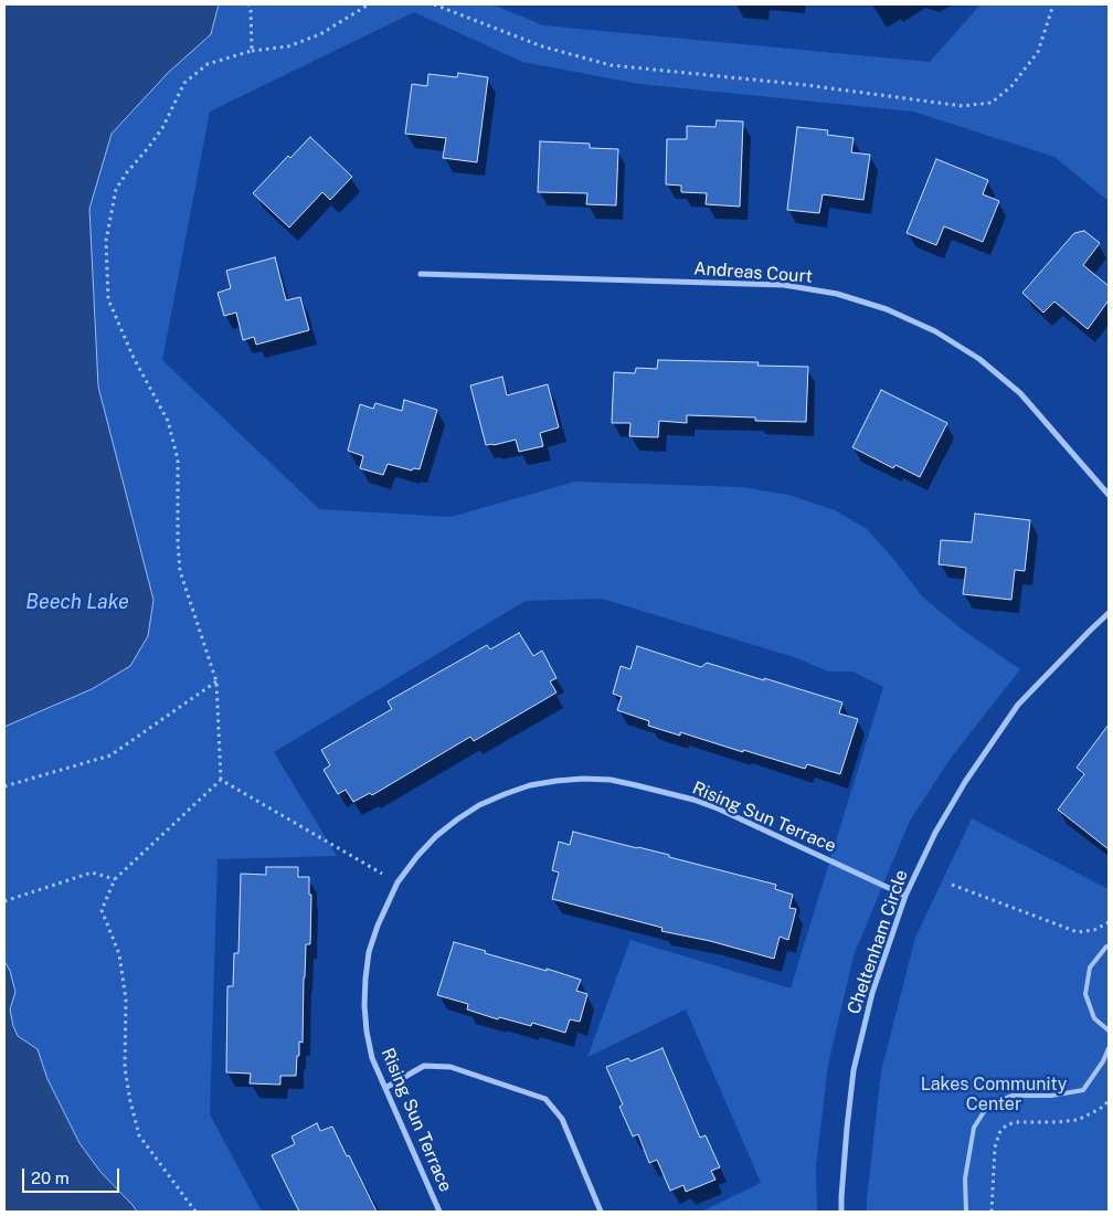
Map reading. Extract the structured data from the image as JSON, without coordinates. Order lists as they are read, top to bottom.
{
  "streets": {
    "street": ["Andreas Court", "Rising Sun Terrace", "Cheltenham Circle"]
  },
  "crossings": [
    ["Rising Sun Terrace", "Cheltenham Circle"]
  ],
  "water": ["Beech Lake"],
  "parks": ["Lakes Community Center"],
  "scale_bar": "20 m"
}
